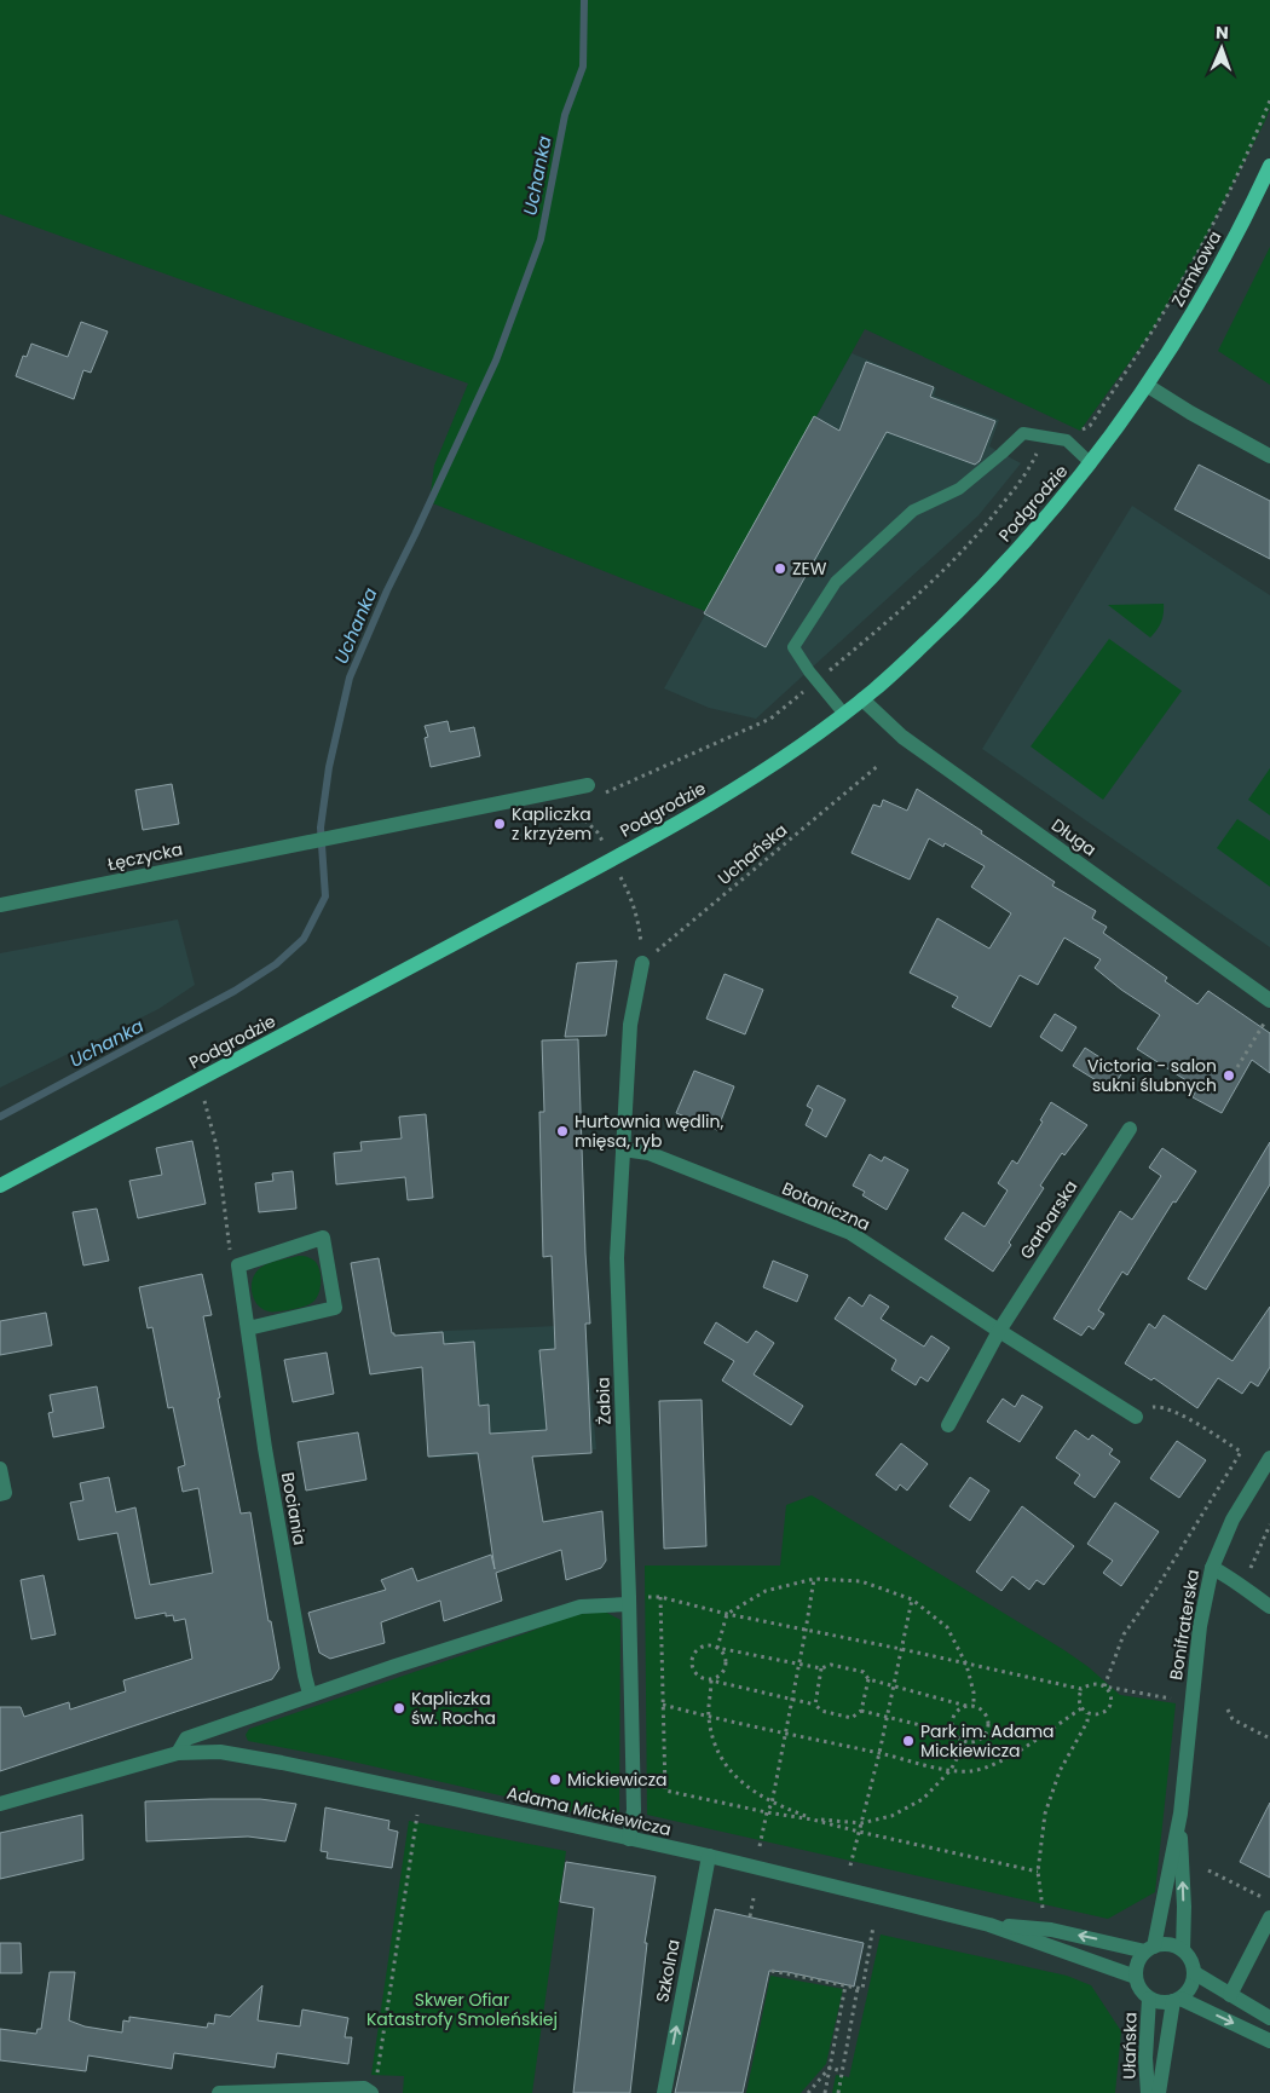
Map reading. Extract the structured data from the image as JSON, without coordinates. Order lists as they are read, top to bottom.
{
  "streets": {
    "main road": ["Zamkowa", "Podgrodzie"],
    "street": [
      "Długa",
      "Łęczycka",
      "Botaniczna",
      "Garbarska",
      "Żabia",
      "Bociania",
      "Bonifraterska",
      "Adama Mickiewicza",
      "Szkolna",
      "Ułańska"
    ],
    "path": ["Uchańska"]
  },
  "crossings": [
    ["Zamkowa", "Podgrodzie"],
    ["Podgrodzie", "Długa"],
    ["Uchańska", "Żabia"],
    ["Botaniczna", "Garbarska"],
    ["Botaniczna", "Żabia"],
    ["Żabia", "Adama Mickiewicza"],
    ["Bociania", "Adama Mickiewicza"],
    ["Bonifraterska", "Adama Mickiewicza"],
    ["Bonifraterska", "Ułańska"],
    ["Adama Mickiewicza", "Szkolna"],
    ["Adama Mickiewicza", "Ułańska"]
  ],
  "one_way": ["Szkolna"],
  "water": ["Uchanka"],
  "parks": ["Skwer Ofiar Katastrofy Smoleńskiej"],
  "places": [
    "ZEW",
    "Kapliczka z krzyżem",
    "Victoria - salon sukni ślubnych",
    "Hurtownia wędlin, mięsa, ryb",
    "Kapliczka św. Rocha",
    "Park im. Adama Mickiewicza",
    "Mickiewicza"
  ],
  "north": "top"
}
